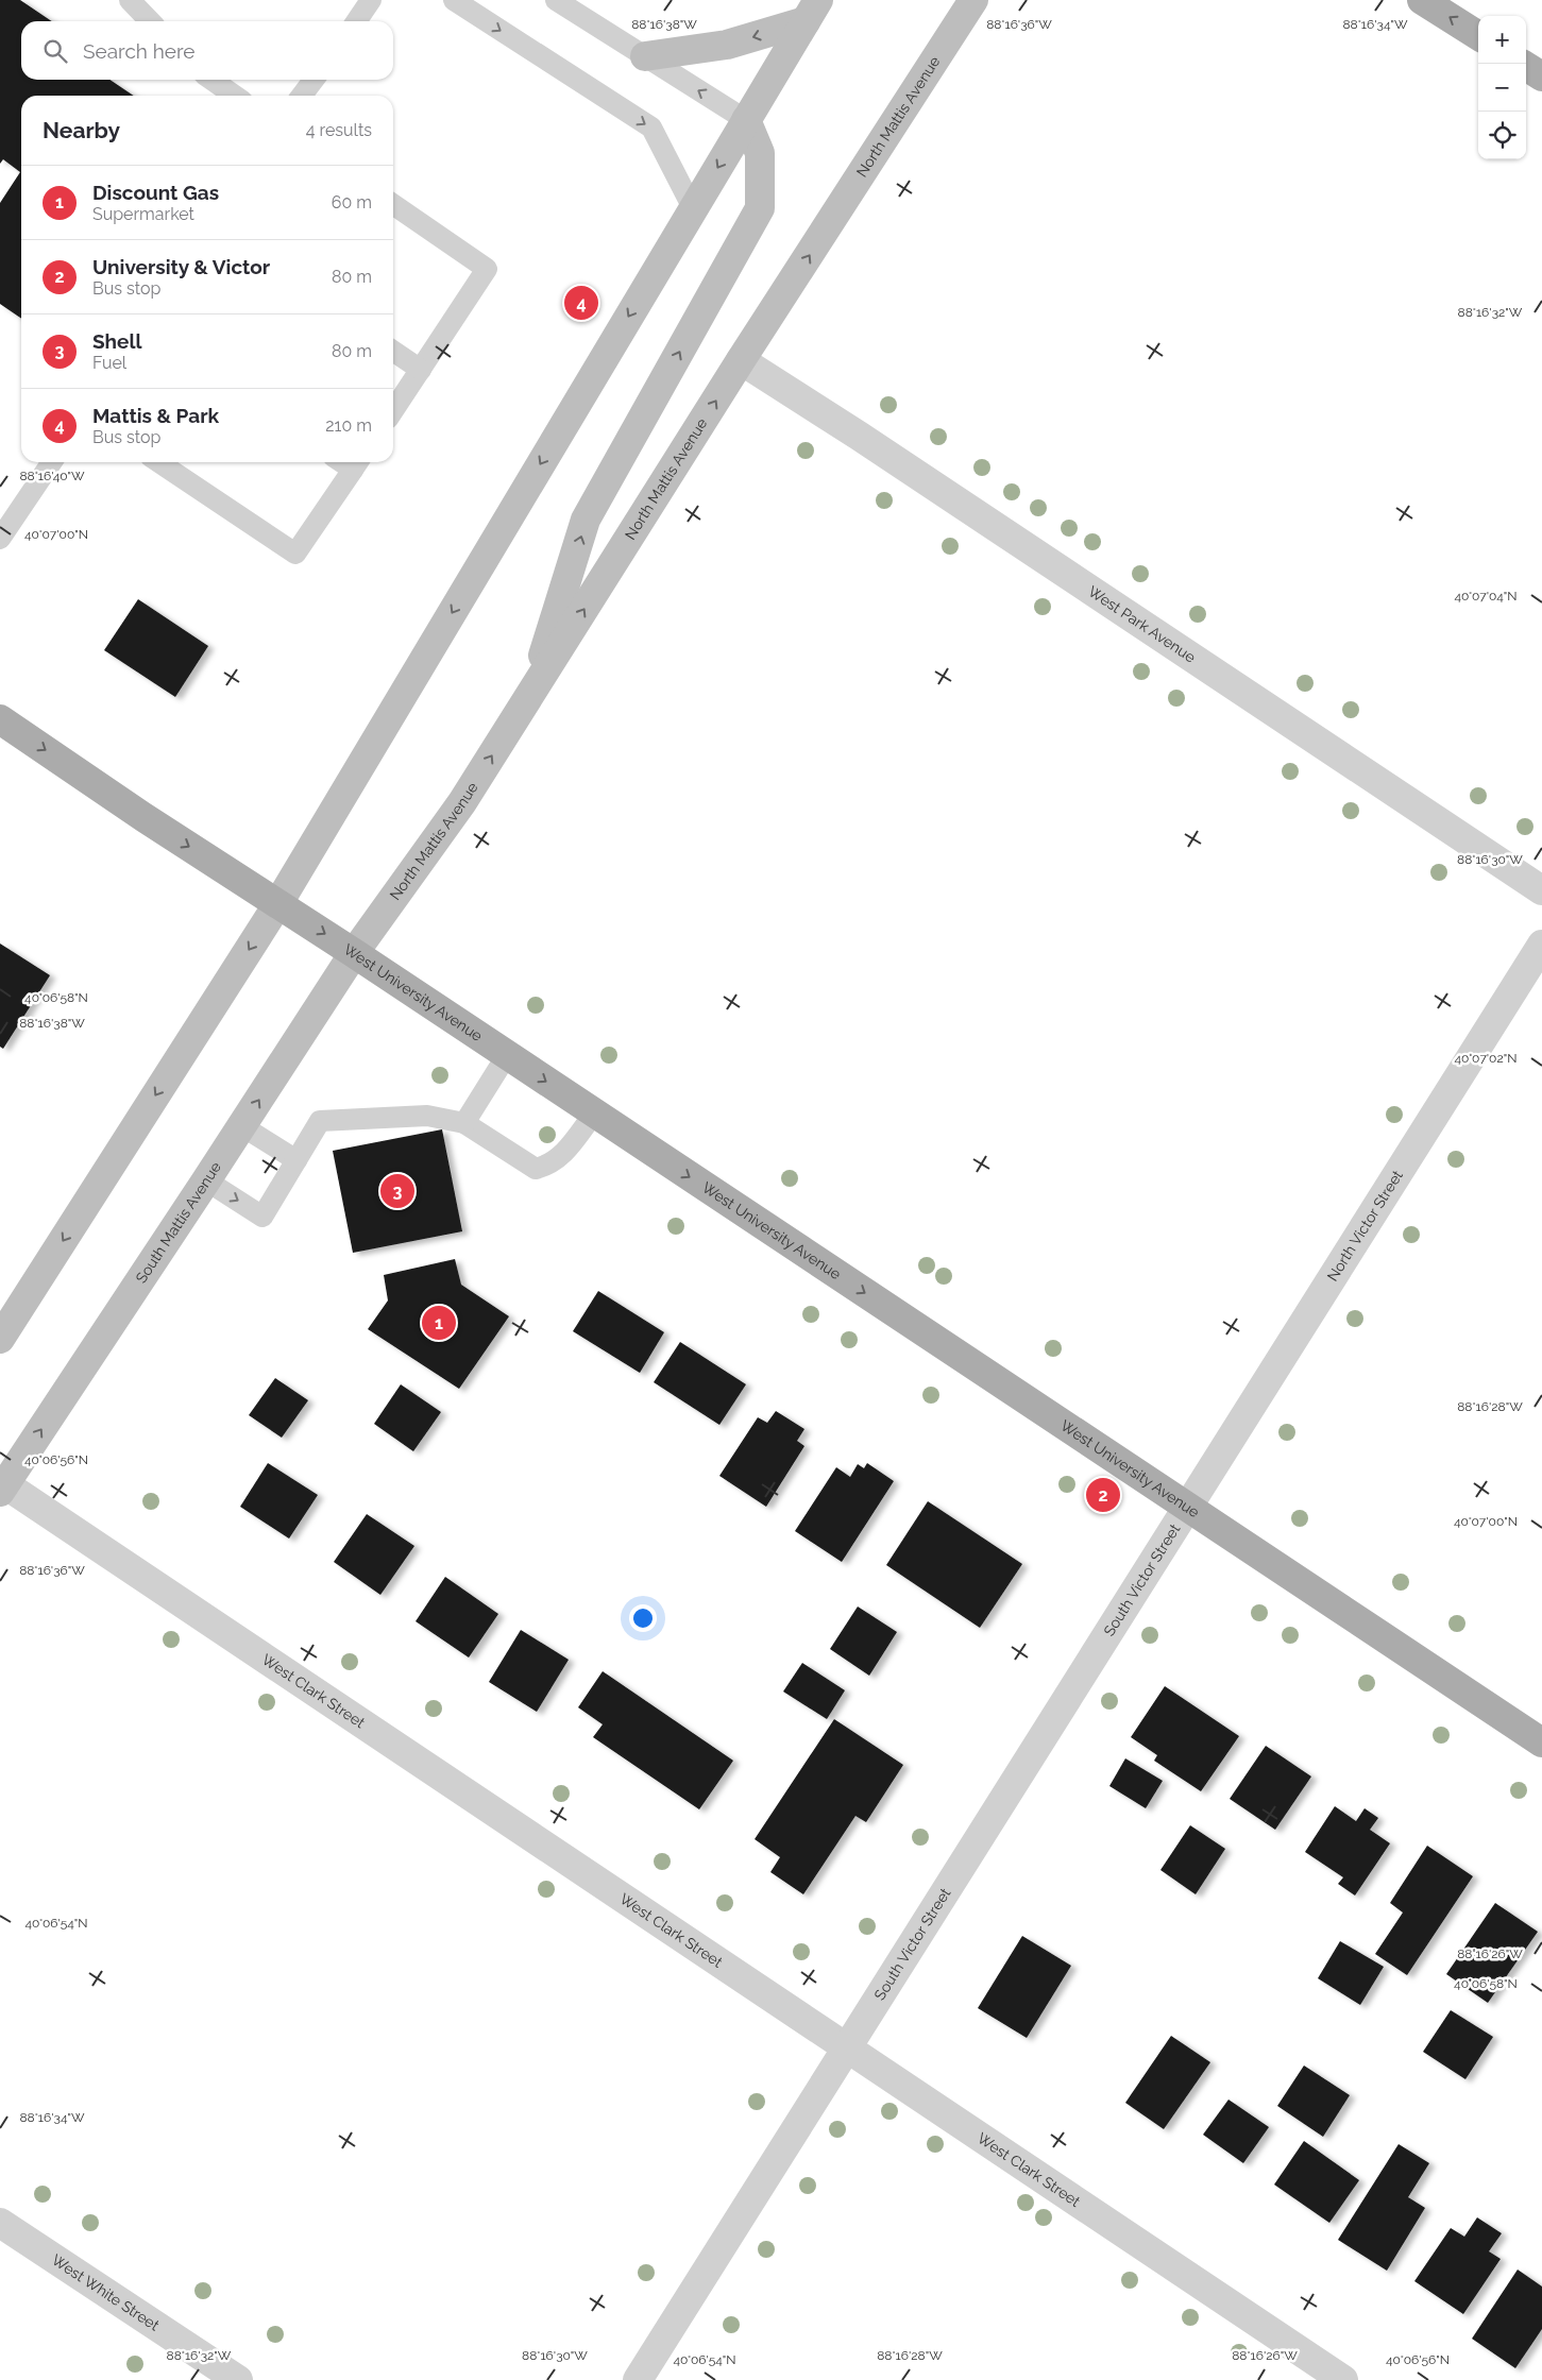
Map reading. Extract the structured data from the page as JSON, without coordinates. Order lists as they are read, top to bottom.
{
  "streets": {
    "main road": ["North Mattis Avenue", "West University Avenue", "South Mattis Avenue"],
    "street": [
      "West Park Avenue",
      "North Victor Street",
      "South Victor Street",
      "West Clark Street",
      "West White Street"
    ]
  },
  "crossings": [
    ["North Mattis Avenue", "West Park Avenue"],
    ["North Mattis Avenue", "West University Avenue"],
    ["North Mattis Avenue", "South Mattis Avenue"],
    ["West University Avenue", "South Mattis Avenue"],
    ["West University Avenue", "North Victor Street"],
    ["West University Avenue", "South Victor Street"],
    ["South Mattis Avenue", "West Clark Street"],
    ["North Victor Street", "South Victor Street"],
    ["South Victor Street", "West Clark Street"]
  ],
  "one_way": ["West University Avenue"],
  "page": {
    "map_buttons": ["+", "−"],
    "search": "Search here",
    "heading": ["Nearby", "4 results"],
    "list": [
      {
        "mark": "1",
        "name": "Discount Gas",
        "note": "Supermarket",
        "value": "60 m"
      },
      {
        "mark": "2",
        "name": "University & Victor",
        "note": "Bus stop",
        "value": "80 m"
      },
      {
        "mark": "3",
        "name": "Shell",
        "note": "Fuel",
        "value": "80 m"
      },
      {
        "mark": "4",
        "name": "Mattis & Park",
        "note": "Bus stop",
        "value": "210 m"
      }
    ],
    "pins": [
      "4",
      "3",
      "1",
      "2"
    ]
  },
  "coordinates": [
    "88°16'38\"W",
    "88°16'36\"W",
    "88°16'34\"W",
    "88°16'32\"W",
    "88°16'40\"W",
    "40°07'00\"N",
    "40°07'04\"N",
    "88°16'30\"W",
    "40°06'58\"N",
    "40°07'02\"N",
    "88°16'28\"W",
    "40°06'56\"N",
    "40°06'54\"N",
    "88°16'26\"W"
  ]
}
